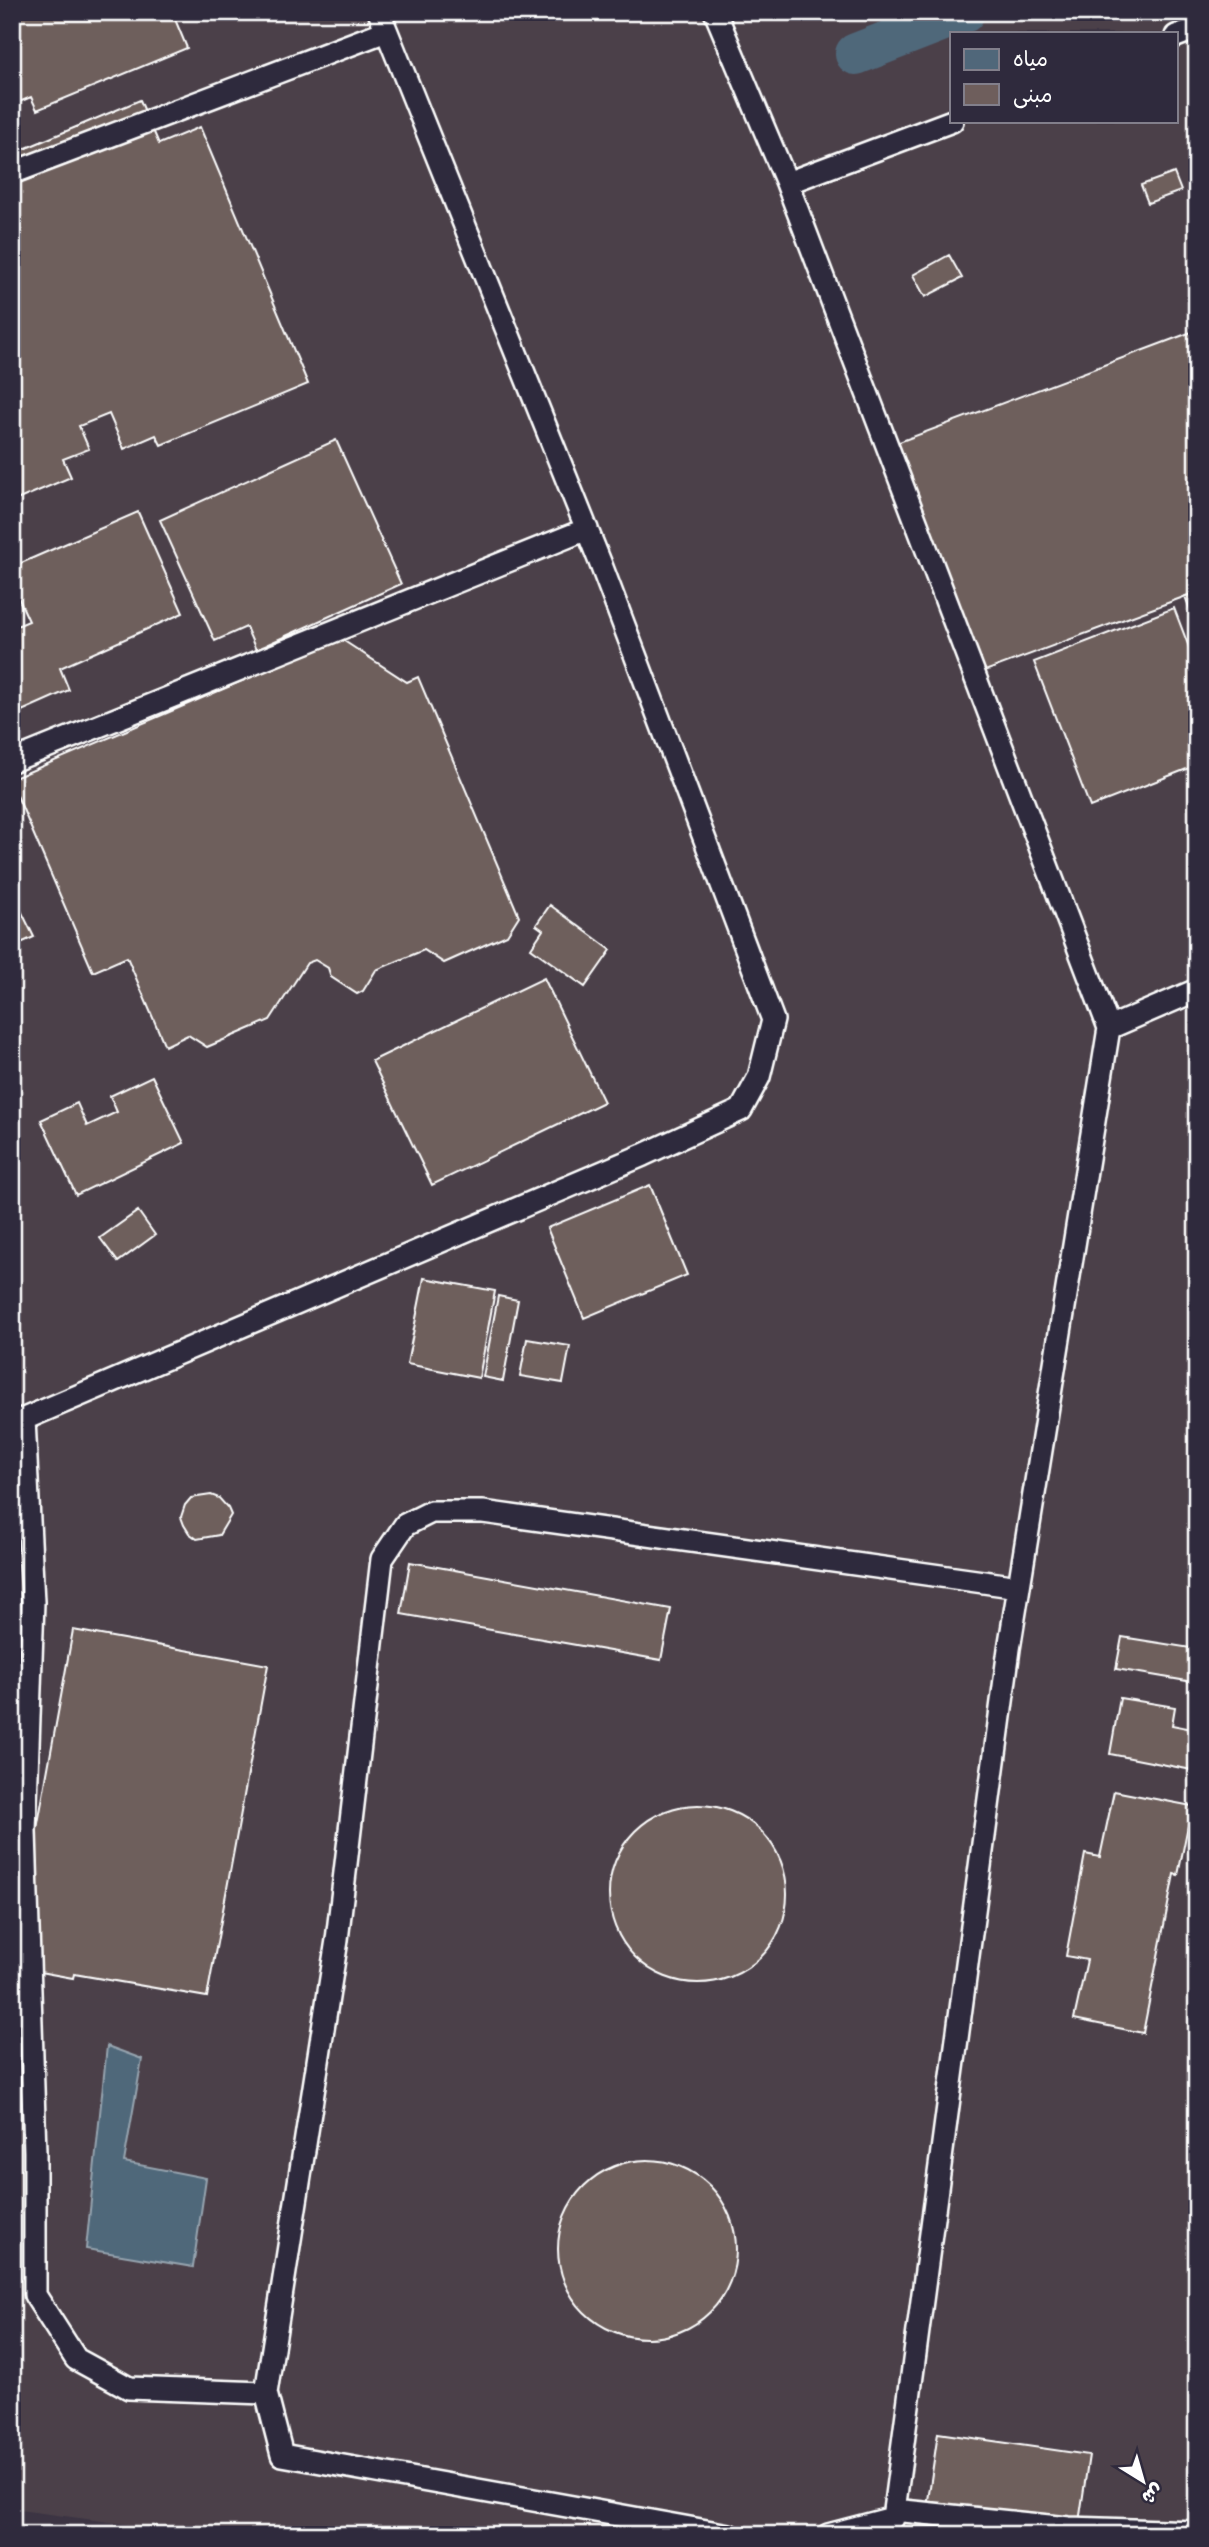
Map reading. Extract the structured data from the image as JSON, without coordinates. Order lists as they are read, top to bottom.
{
  "legend": ["مياه", "مبنى"],
  "north": "bottom right"
}
